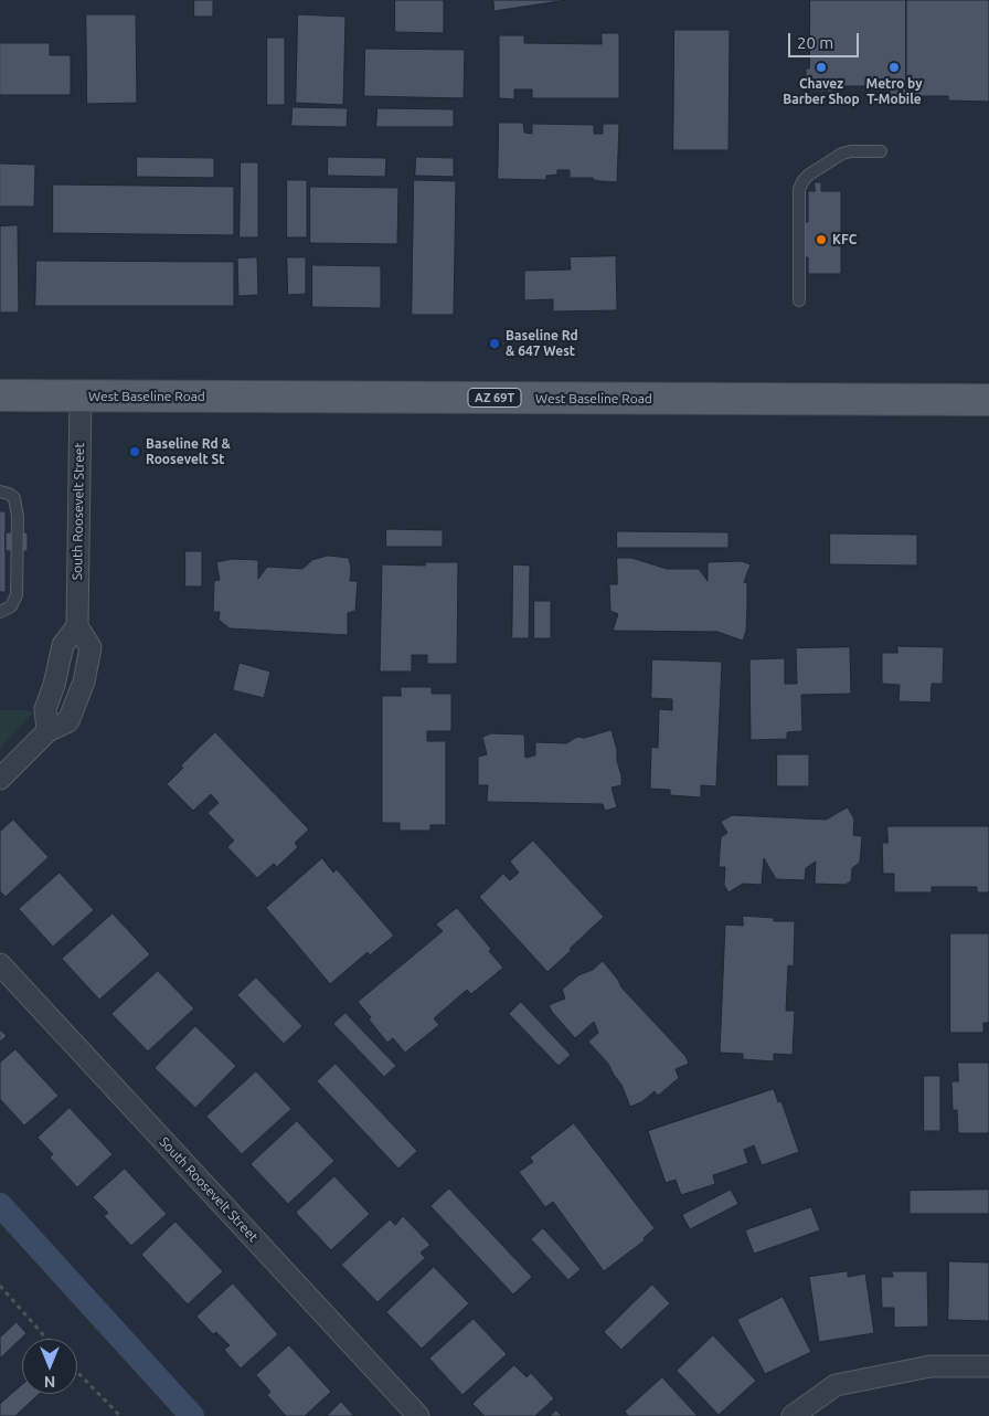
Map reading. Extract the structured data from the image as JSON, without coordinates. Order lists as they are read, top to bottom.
{
  "streets": {
    "main road": ["West Baseline Road", "AZ 69T"],
    "street": ["South Roosevelt Street"]
  },
  "crossings": [
    ["West Baseline Road", "South Roosevelt Street"]
  ],
  "places": [
    "Chavez Barber Shop",
    "Metro by T-Mobile",
    "KFC",
    "Baseline Rd & 647 West",
    "Baseline Rd & Roosevelt St"
  ],
  "scale_bar": "20 m",
  "north": "bottom"
}
